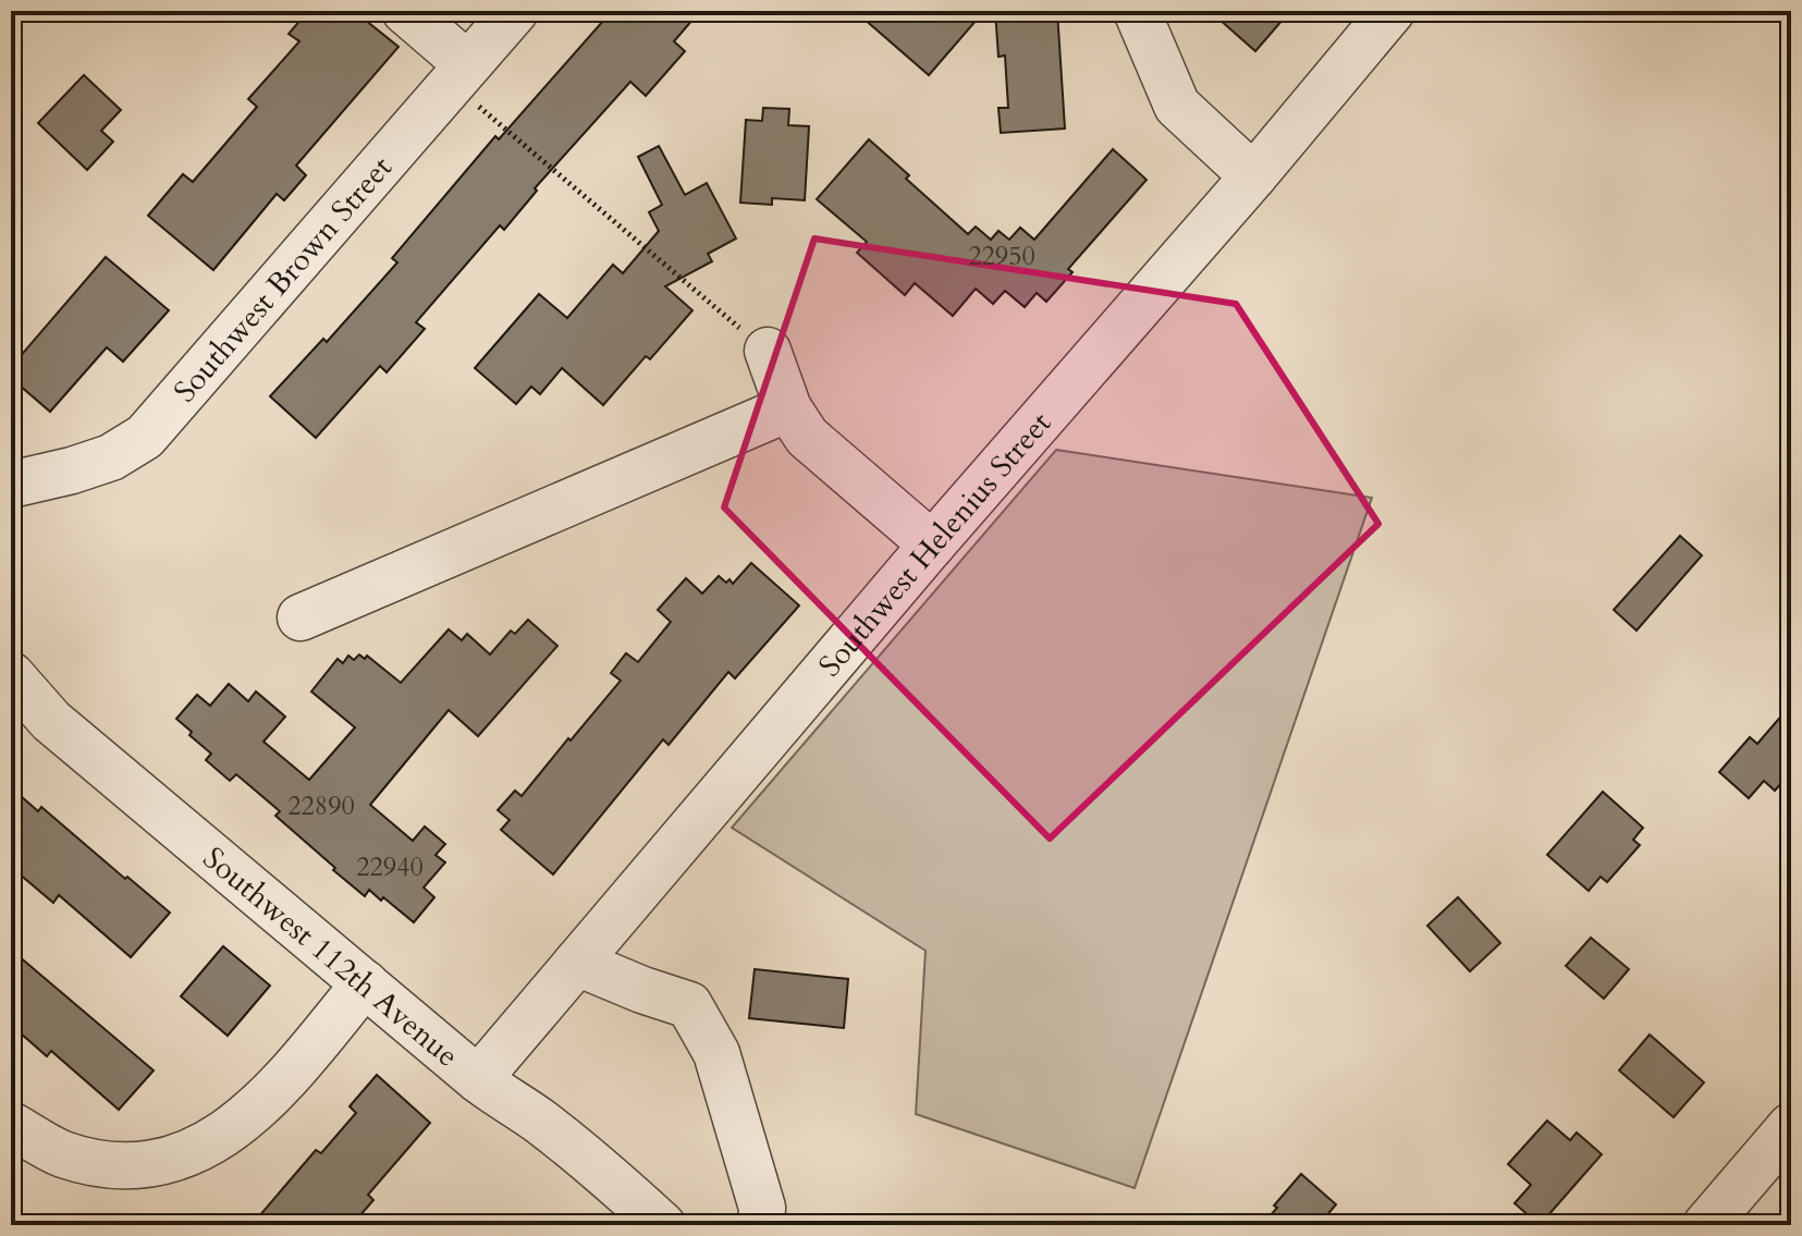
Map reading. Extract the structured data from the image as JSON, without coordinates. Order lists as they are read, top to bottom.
{
  "streets": {
    "street": ["Southwest Brown Street", "Southwest Helenius Street", "Southwest 112th Avenue"]
  },
  "crossings": [
    ["Southwest Helenius Street", "Southwest 112th Avenue"]
  ],
  "house_numbers": ["22950", "22890", "22940"]
}
